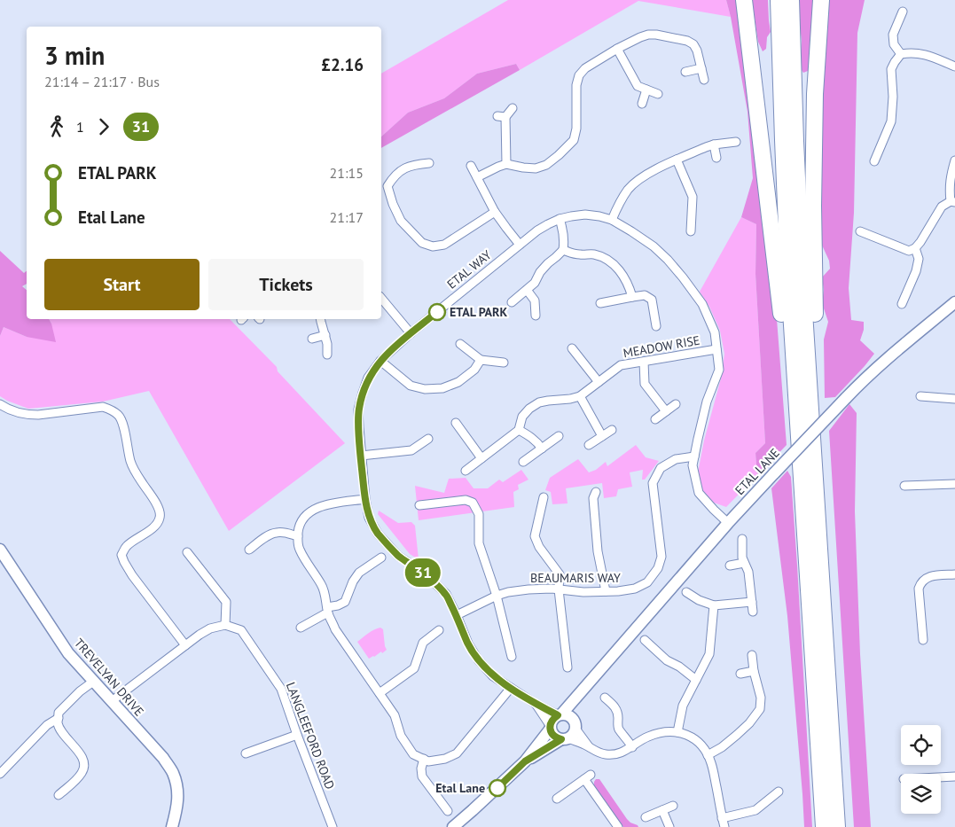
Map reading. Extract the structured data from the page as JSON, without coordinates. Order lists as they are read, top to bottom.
{
  "streets": {
    "street": [
      "ETAL WAY",
      "MEADOW RISE",
      "ETAL LANE",
      "BEAUMARIS WAY",
      "TREVELYAN DRIVE",
      "LANGLEEFORD ROAD"
    ]
  },
  "crossings": [
    ["ETAL WAY", "MEADOW RISE"],
    ["ETAL WAY", "ETAL LANE"],
    ["ETAL WAY", "BEAUMARIS WAY"]
  ],
  "places": ["ETAL PARK", "Etal Lane"],
  "lines": ["bus line 31"],
  "page": {
    "on_map": "31",
    "heading": ["3 min", "21:14 – 21:17 · Bus", "£2.16"],
    "legs": ["1", "31"],
    "list": [
      {
        "name": "ETAL PARK",
        "value": "21:15"
      },
      {
        "name": "Etal Lane",
        "value": "21:17"
      }
    ],
    "buttons": ["Start", "Tickets"]
  }
}
